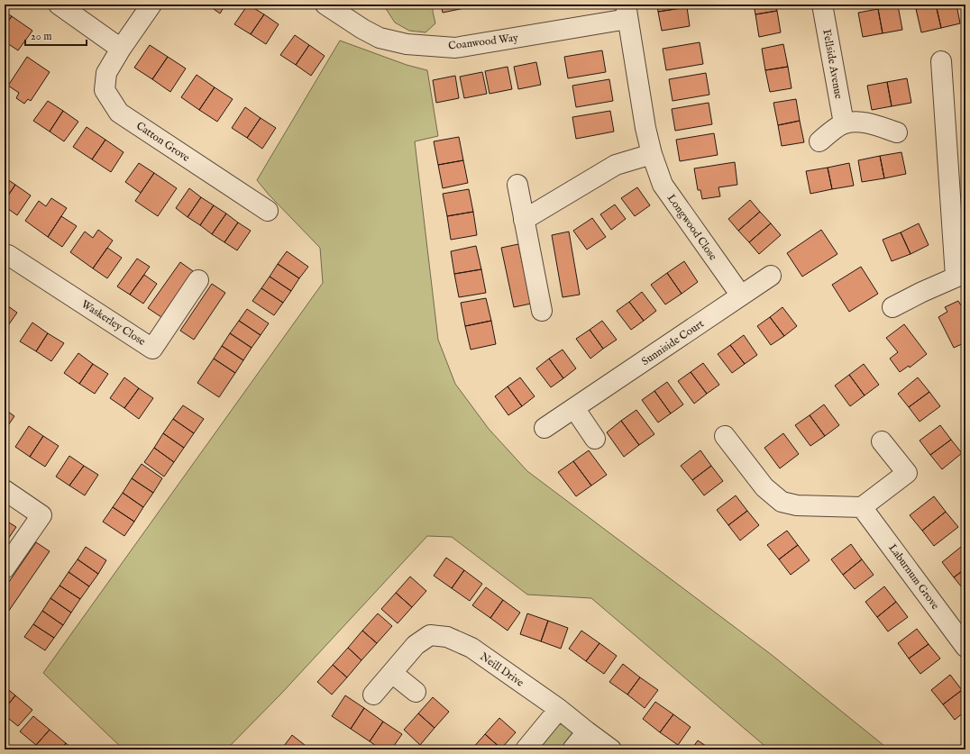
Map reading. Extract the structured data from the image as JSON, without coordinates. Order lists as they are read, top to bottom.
{
  "streets": {
    "street": [
      "Coanwood Way",
      "Fellside Avenue",
      "Catton Grove",
      "Longwood Close",
      "Waskerley Close",
      "Sunniside Court",
      "Laburnum Grove",
      "Neill Drive"
    ]
  },
  "crossings": [
    ["Coanwood Way", "Longwood Close"],
    ["Longwood Close", "Sunniside Court"]
  ],
  "scale_bar": "20 m"
}
